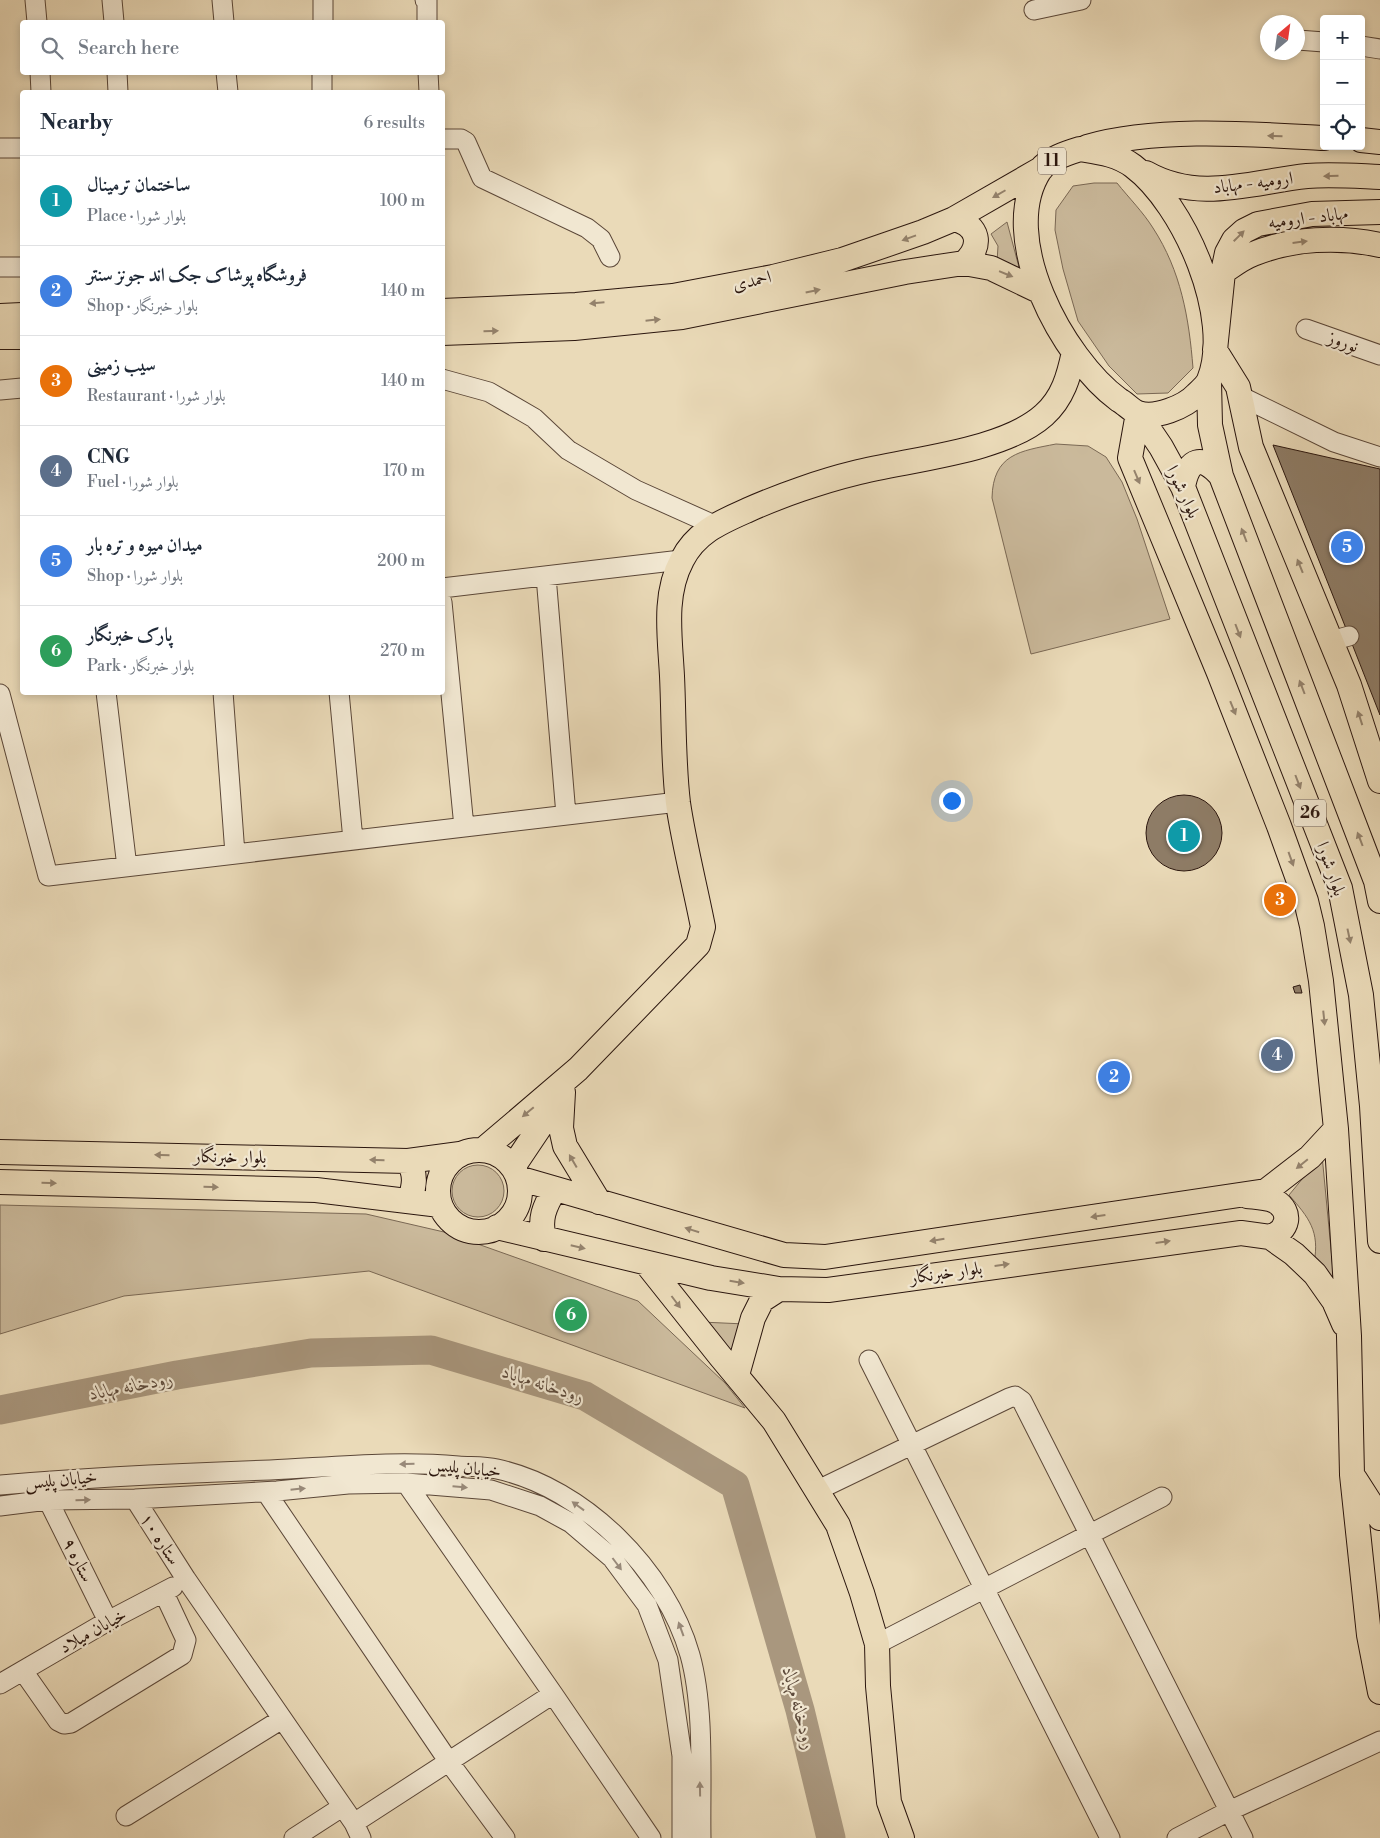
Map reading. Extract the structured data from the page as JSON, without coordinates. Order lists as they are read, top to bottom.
{
  "streets": {
    "main road": [
      "11",
      "ارومیه - مهاباد",
      "مهاباد - ارومیه",
      "احمدی",
      "بلوار شورا",
      "26",
      "بلوار خبرنگار"
    ],
    "street": [
      "نوروز",
      "خیابان پلیس",
      "ستاره ۱۰",
      "ستاره ۹",
      "خیابان میلاد"
    ]
  },
  "crossings": [
    ["11", "ارومیه - مهاباد"],
    ["11", "مهاباد - ارومیه"],
    ["11", "احمدی"],
    ["11", "بلوار شورا"],
    ["11", "26"],
    ["خیابان پلیس", "ستاره ۱۰"],
    ["خیابان پلیس", "ستاره ۹"],
    ["ستاره ۱۰", "خیابان میلاد"],
    ["ستاره ۹", "خیابان میلاد"]
  ],
  "water": ["رودخانه مهاباد"],
  "north": "top right",
  "page": {
    "map_buttons": ["+", "−"],
    "search": "Search here",
    "heading": ["Nearby", "6 results"],
    "list": [
      {
        "mark": "1",
        "name": "ساختمان ترمینال",
        "note": "Place · بلوار شورا",
        "value": "100 m"
      },
      {
        "mark": "2",
        "name": "فروشگاه پوشاک جک اند جونز سنتر",
        "note": "Shop · بلوار خبرنگار",
        "value": "140 m"
      },
      {
        "mark": "3",
        "name": "سیب زمینی",
        "note": "Restaurant · بلوار شورا",
        "value": "140 m"
      },
      {
        "mark": "4",
        "name": "CNG",
        "note": "Fuel · بلوار شورا",
        "value": "170 m"
      },
      {
        "mark": "5",
        "name": "میدان میوه و تره بار",
        "note": "Shop · بلوار شورا",
        "value": "200 m"
      },
      {
        "mark": "6",
        "name": "پارک خبرنگار",
        "note": "Park · بلوار خبرنگار",
        "value": "270 m"
      }
    ],
    "pins": [
      "5",
      "1",
      "3",
      "4",
      "2",
      "6"
    ]
  }
}
